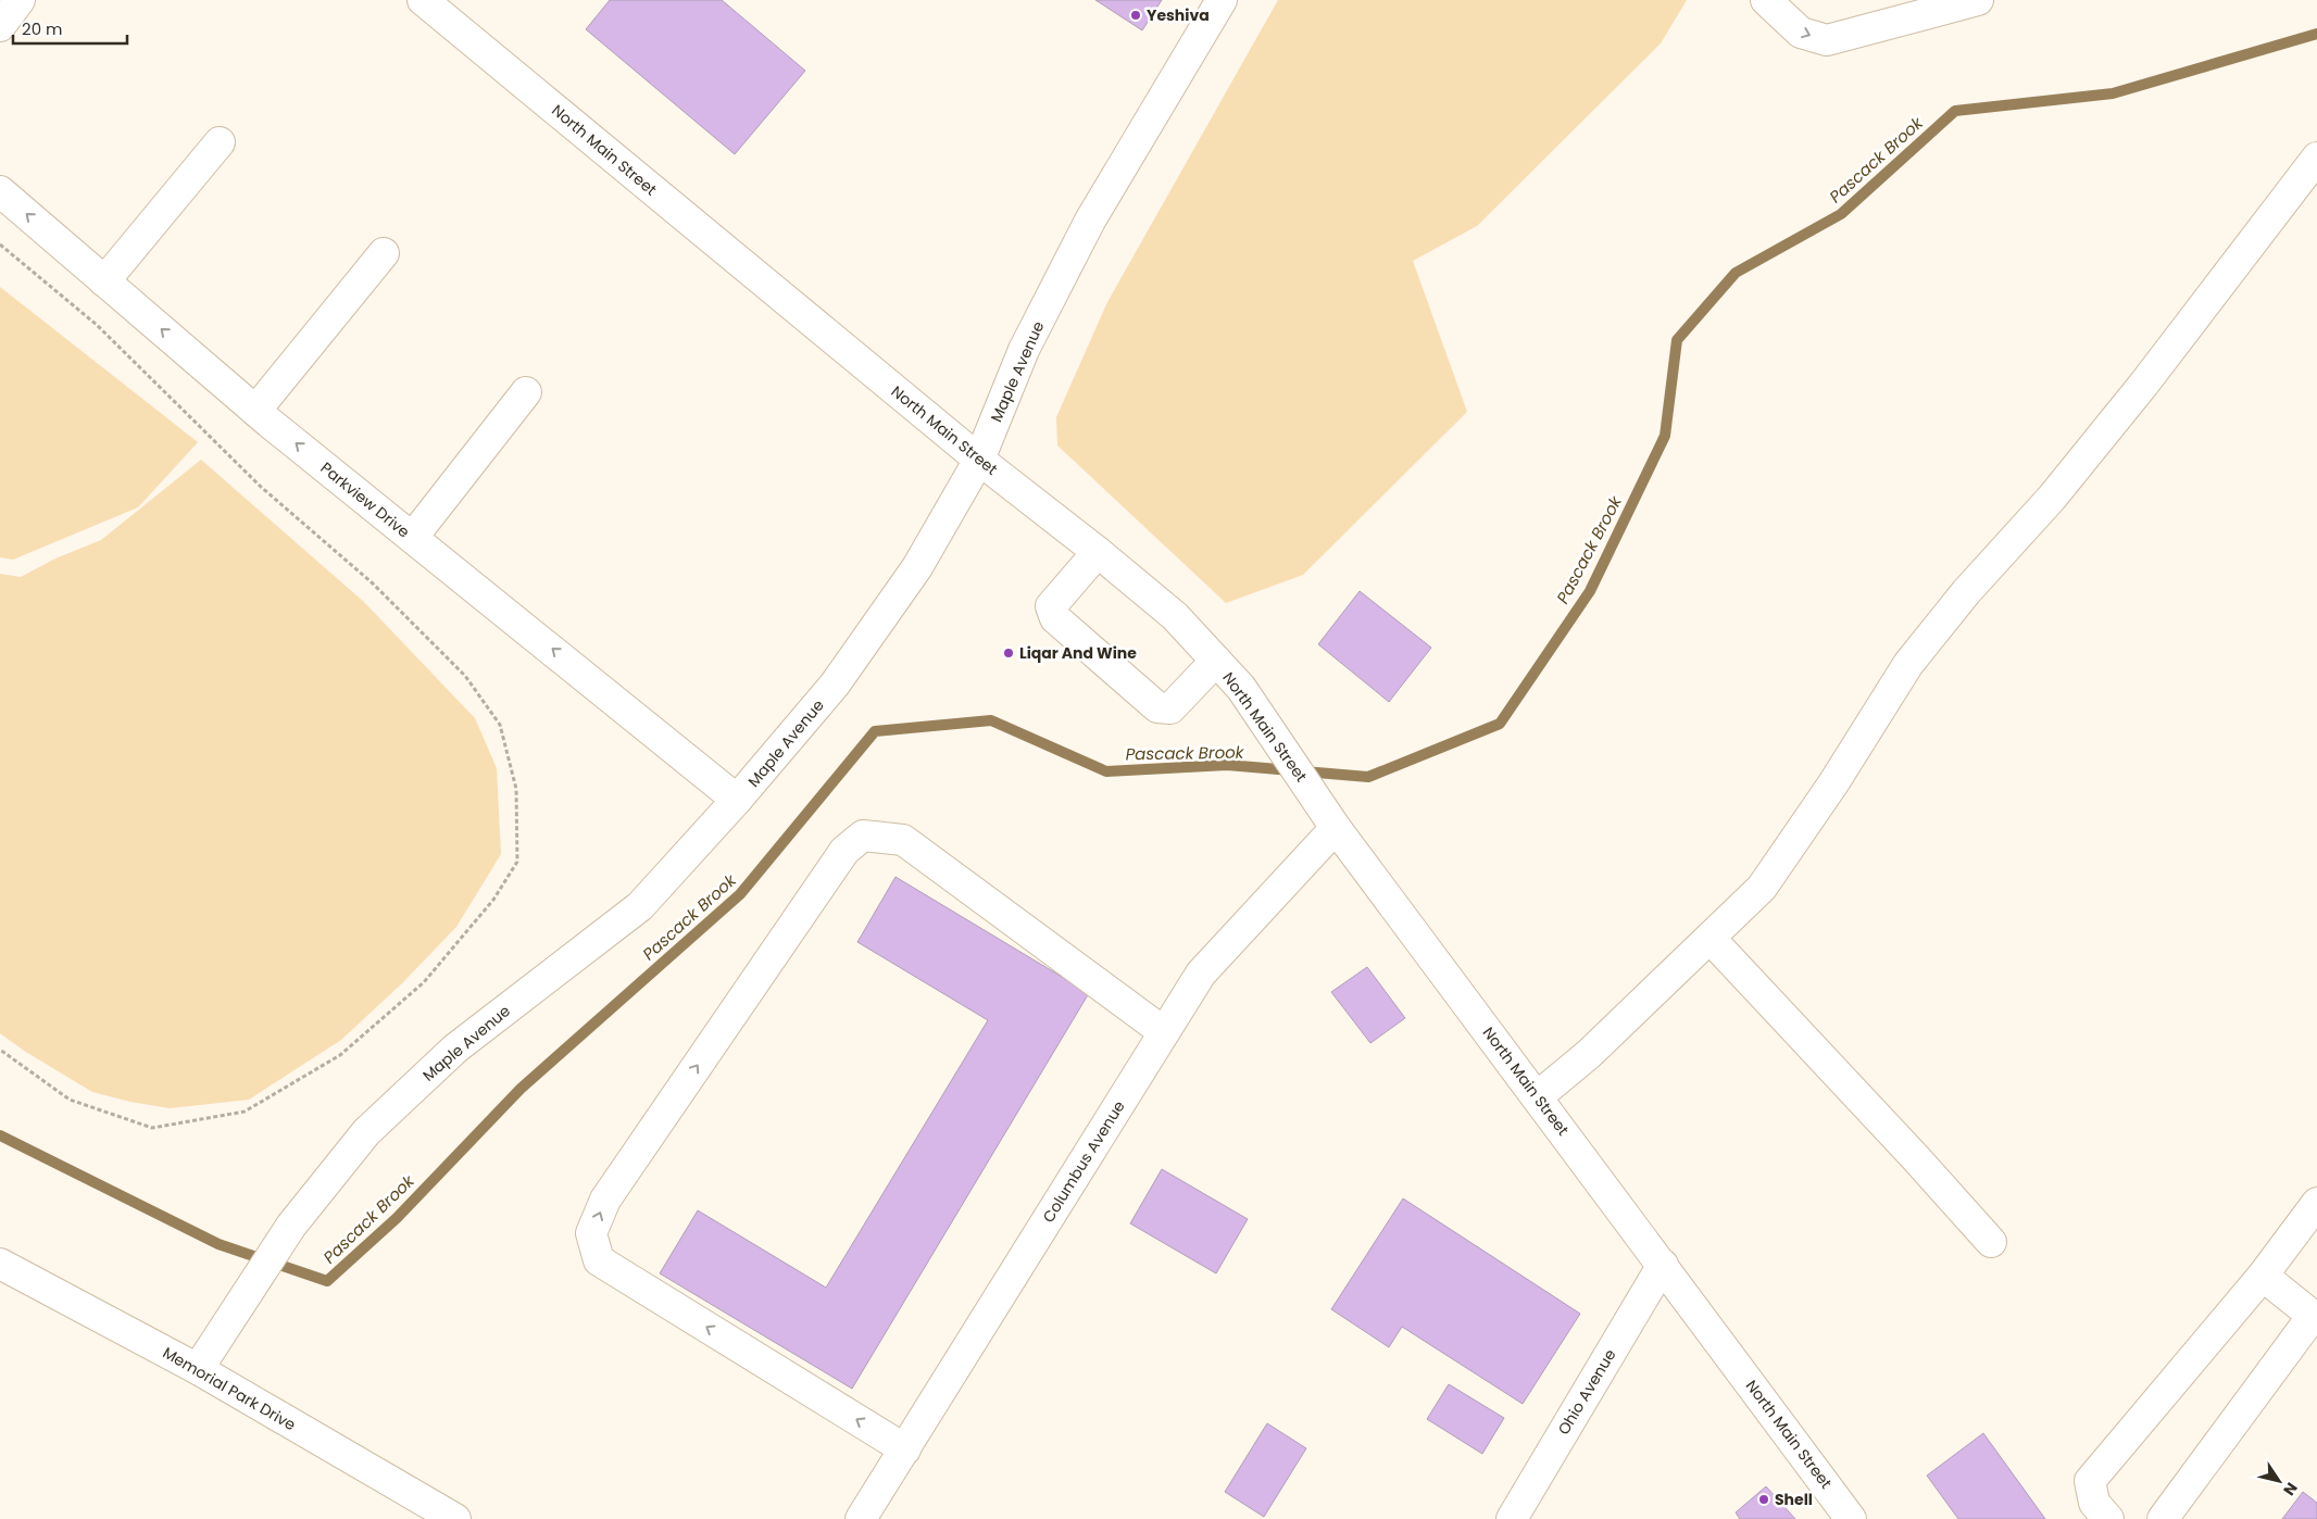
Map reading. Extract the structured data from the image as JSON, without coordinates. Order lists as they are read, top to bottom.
{
  "streets": {
    "street": [
      "North Main Street",
      "Maple Avenue",
      "Parkview Drive",
      "Columbus Avenue",
      "Memorial Park Drive",
      "Ohio Avenue"
    ]
  },
  "crossings": [
    ["North Main Street", "Maple Avenue"],
    ["North Main Street", "Columbus Avenue"],
    ["North Main Street", "Ohio Avenue"],
    ["Maple Avenue", "Parkview Drive"],
    ["Maple Avenue", "Memorial Park Drive"]
  ],
  "one_way": ["Parkview Drive"],
  "water": ["Pascack Brook"],
  "places": ["Yeshiva", "Liqar And Wine", "Shell"],
  "scale_bar": "20 m",
  "north": "bottom right"
}
